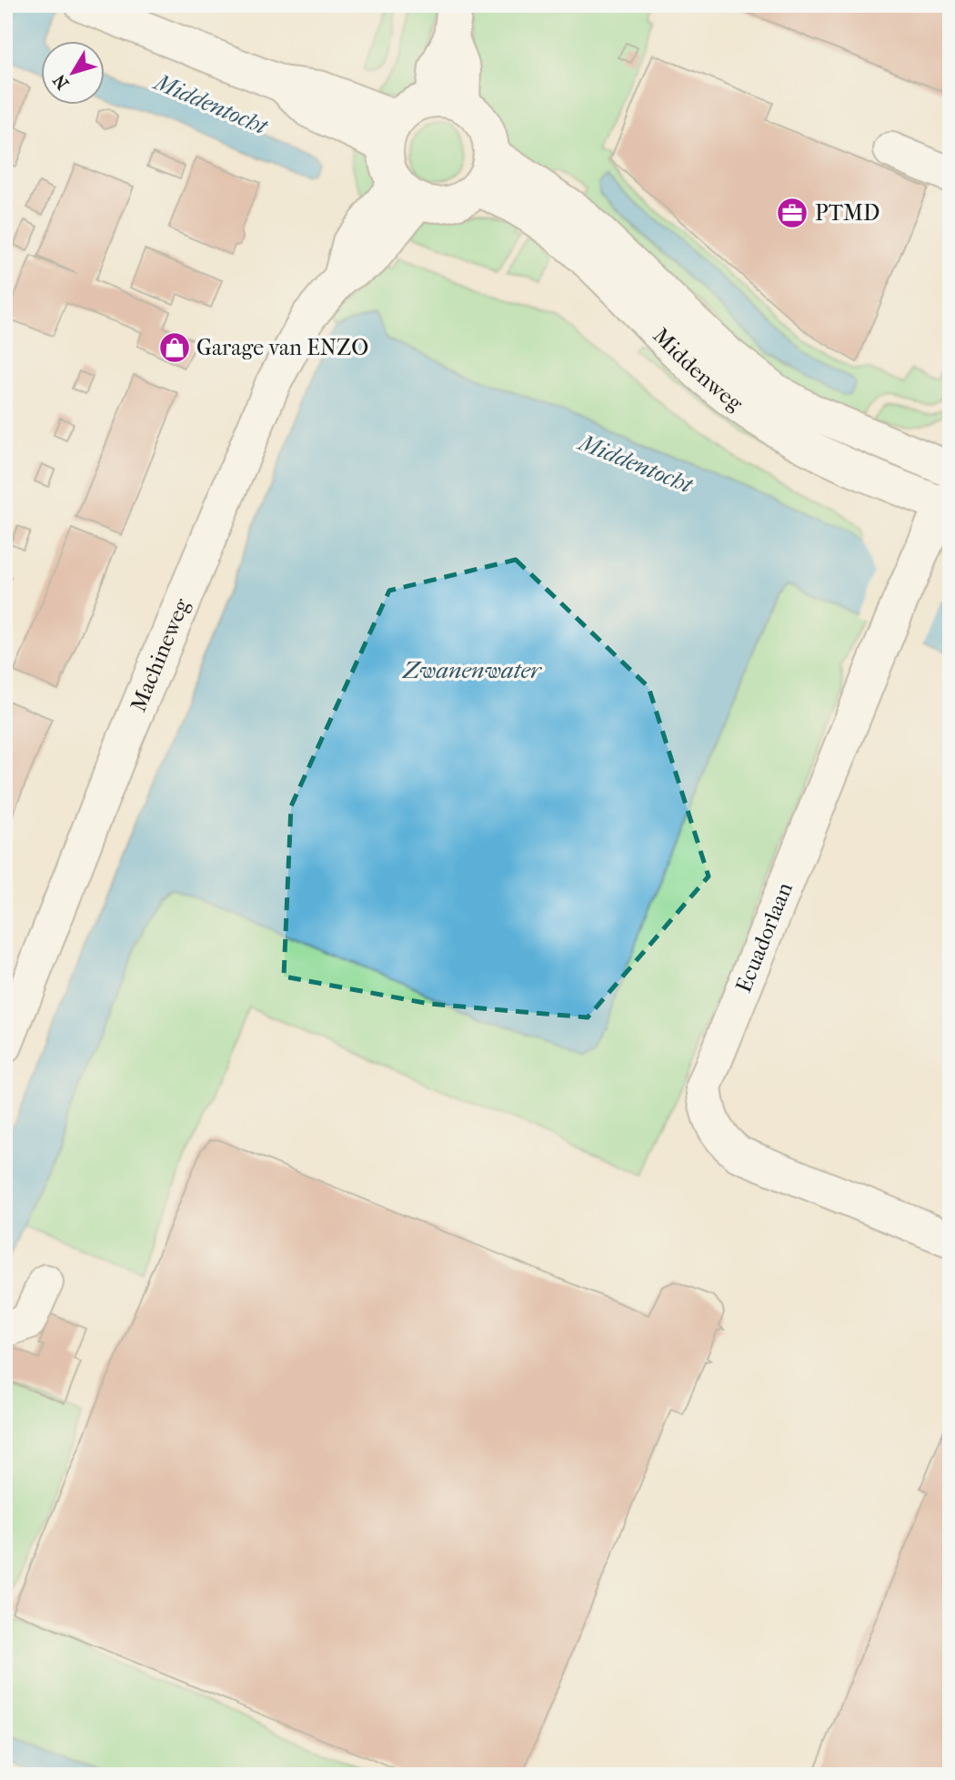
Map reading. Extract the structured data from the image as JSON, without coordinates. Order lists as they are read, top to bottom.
{
  "streets": {
    "street": ["Middenweg", "Machineweg", "Ecuadorlaan"]
  },
  "crossings": [
    ["Middenweg", "Machineweg"],
    ["Middenweg", "Ecuadorlaan"]
  ],
  "water": ["Middentocht", "Zwanenwater"],
  "places": {
    "office": ["PTMD"],
    "shop": ["Garage van ENZO"]
  },
  "north": "bottom left"
}
